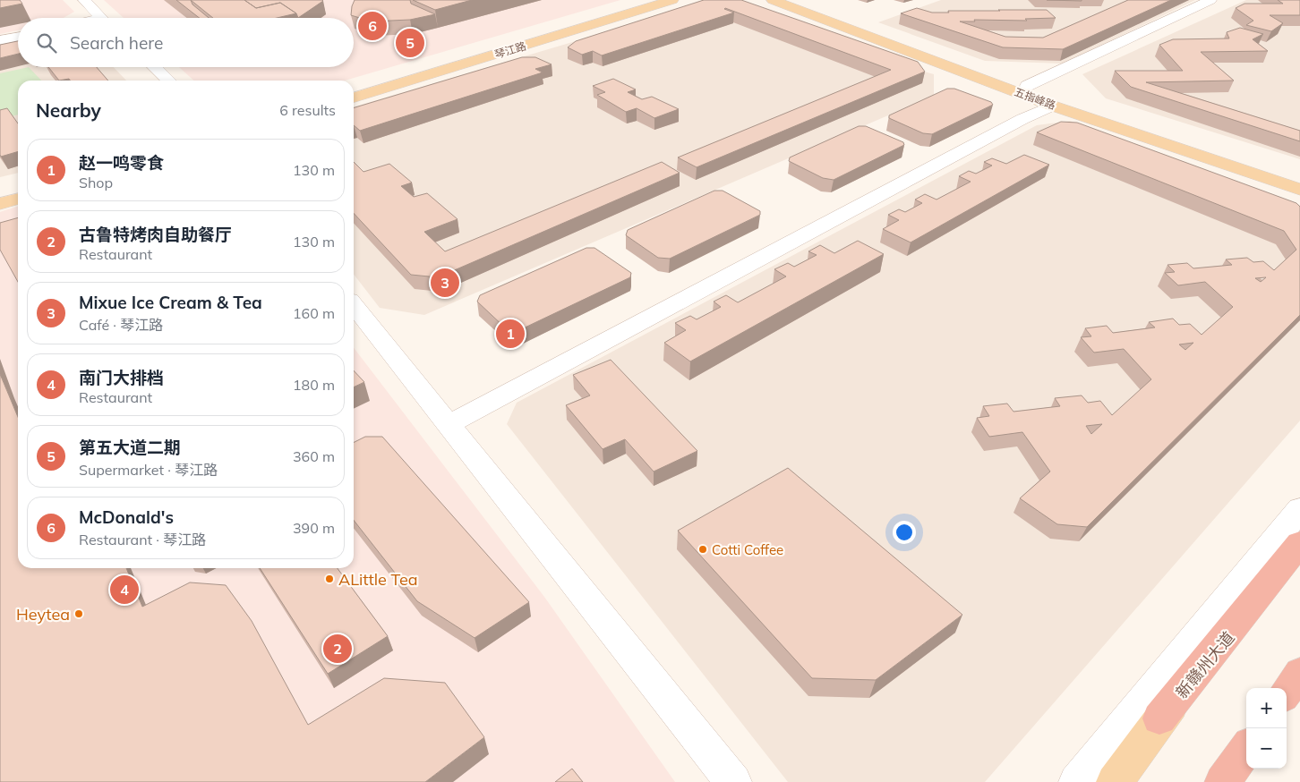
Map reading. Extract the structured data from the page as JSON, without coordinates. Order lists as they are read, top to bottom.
{
  "streets": {
    "main road": ["琴江路", "五指峰路", "新赣州大道"]
  },
  "places": ["Cotti Coffee", "ALittle Tea", "Heytea"],
  "page": {
    "pins": [
      "6",
      "5",
      "3",
      "1",
      "4",
      "2"
    ],
    "search": "Search here",
    "heading": ["Nearby", "6 results"],
    "list": [
      {
        "mark": "1",
        "name": "赵一鸣零食",
        "note": "Shop",
        "value": "130 m"
      },
      {
        "mark": "2",
        "name": "古鲁特烤肉自助餐厅",
        "note": "Restaurant",
        "value": "130 m"
      },
      {
        "mark": "3",
        "name": "Mixue Ice Cream & Tea",
        "note": "Café · 琴江路",
        "value": "160 m"
      },
      {
        "mark": "4",
        "name": "南门大排档",
        "note": "Restaurant",
        "value": "180 m"
      },
      {
        "mark": "5",
        "name": "第五大道二期",
        "note": "Supermarket · 琴江路",
        "value": "360 m"
      },
      {
        "mark": "6",
        "name": "McDonald's",
        "note": "Restaurant · 琴江路",
        "value": "390 m"
      }
    ],
    "map_buttons": ["+", "−"]
  }
}
